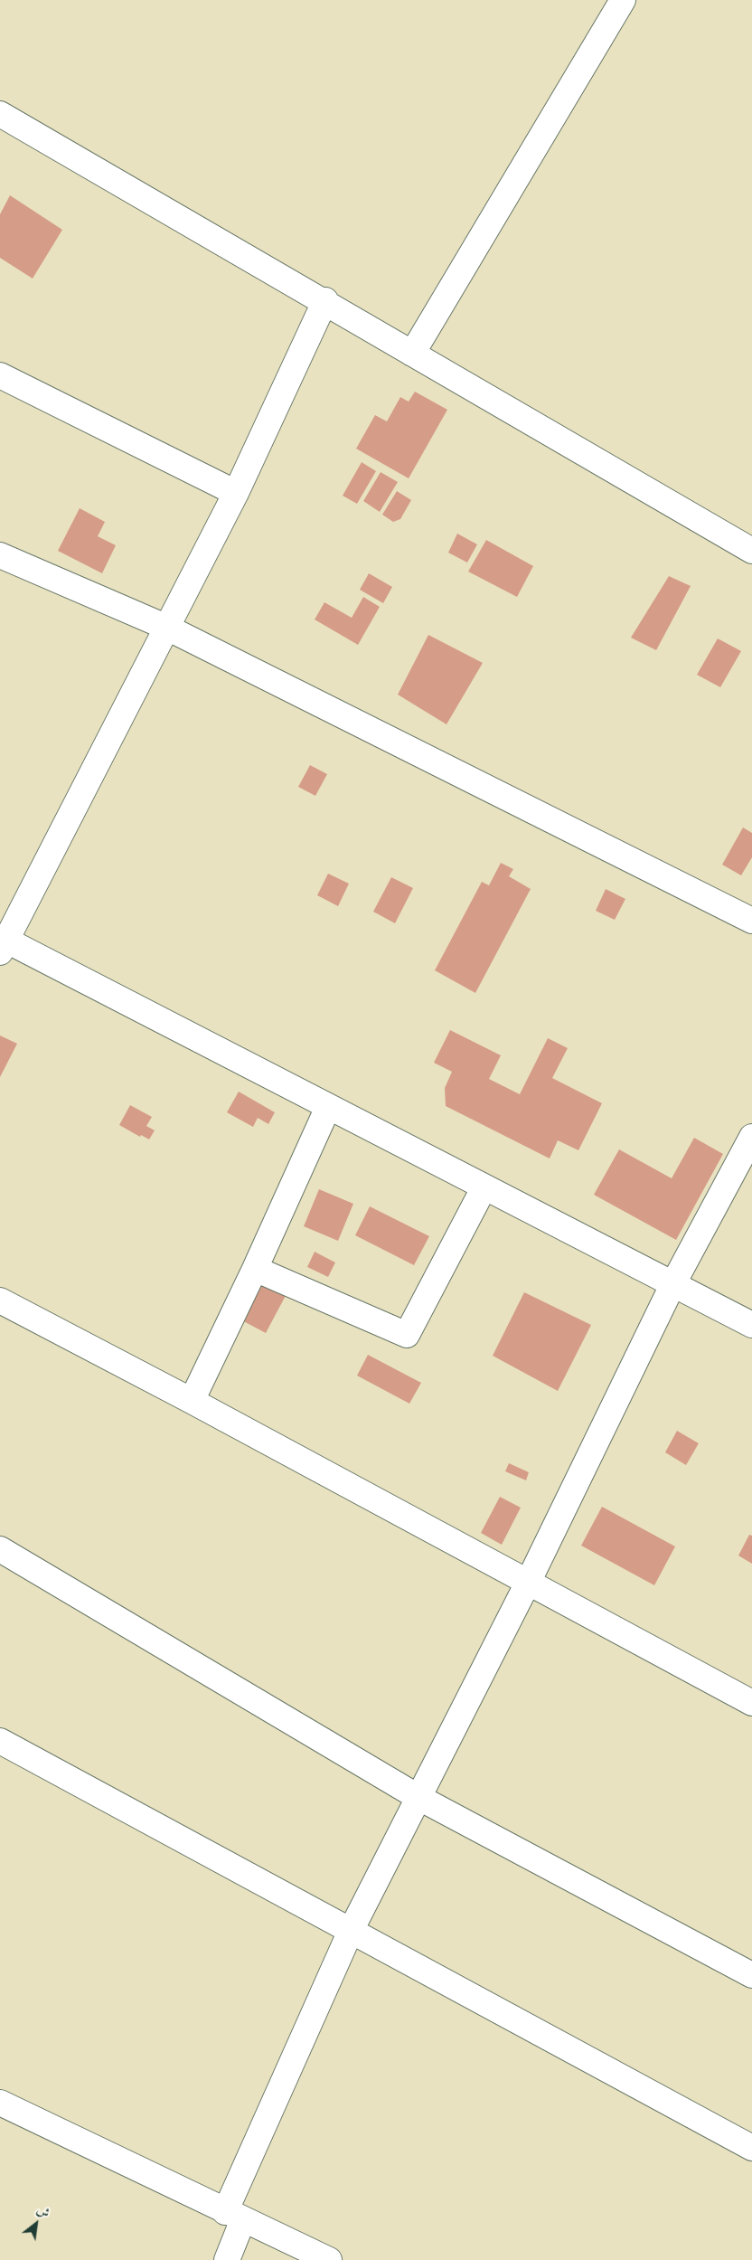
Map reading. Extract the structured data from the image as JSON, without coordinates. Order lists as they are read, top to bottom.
{
  "north": "top right"
}
